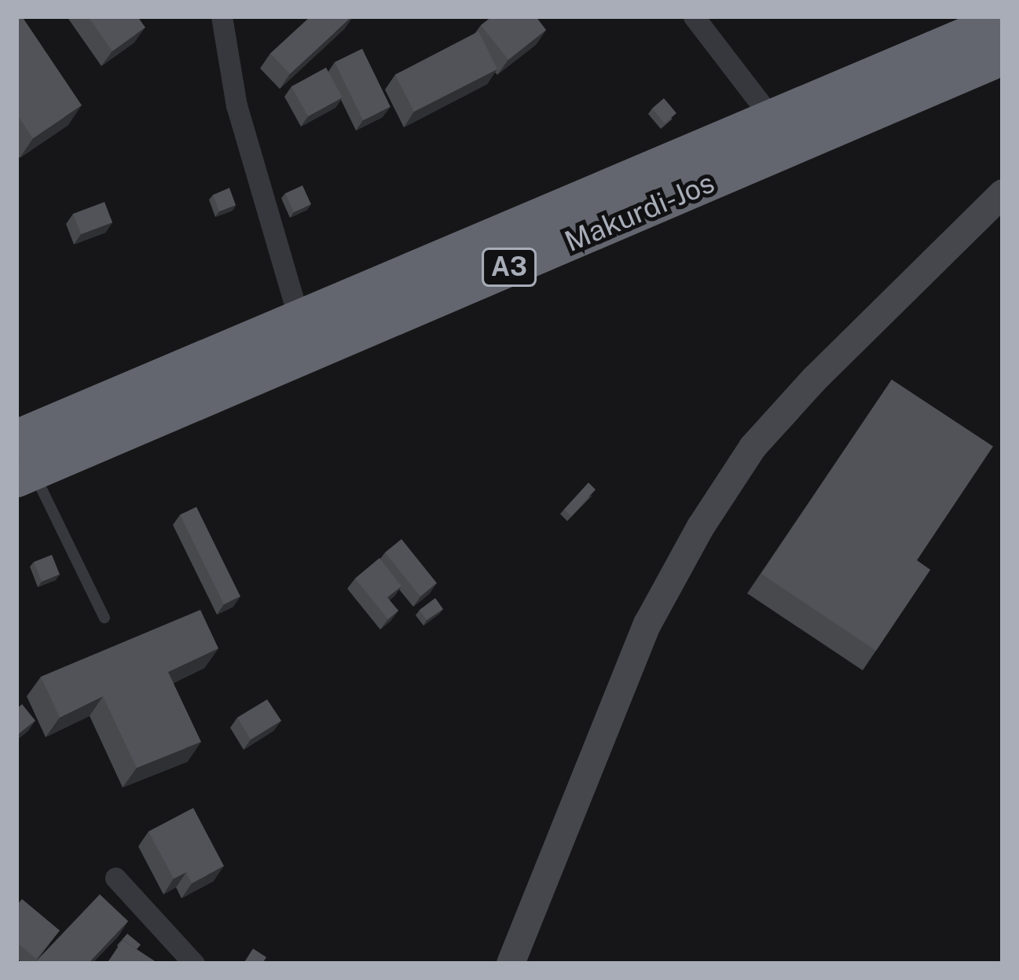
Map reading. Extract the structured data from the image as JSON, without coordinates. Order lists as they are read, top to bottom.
{
  "streets": {
    "highway": ["Makurdi-Jos", "A3"]
  }
}
